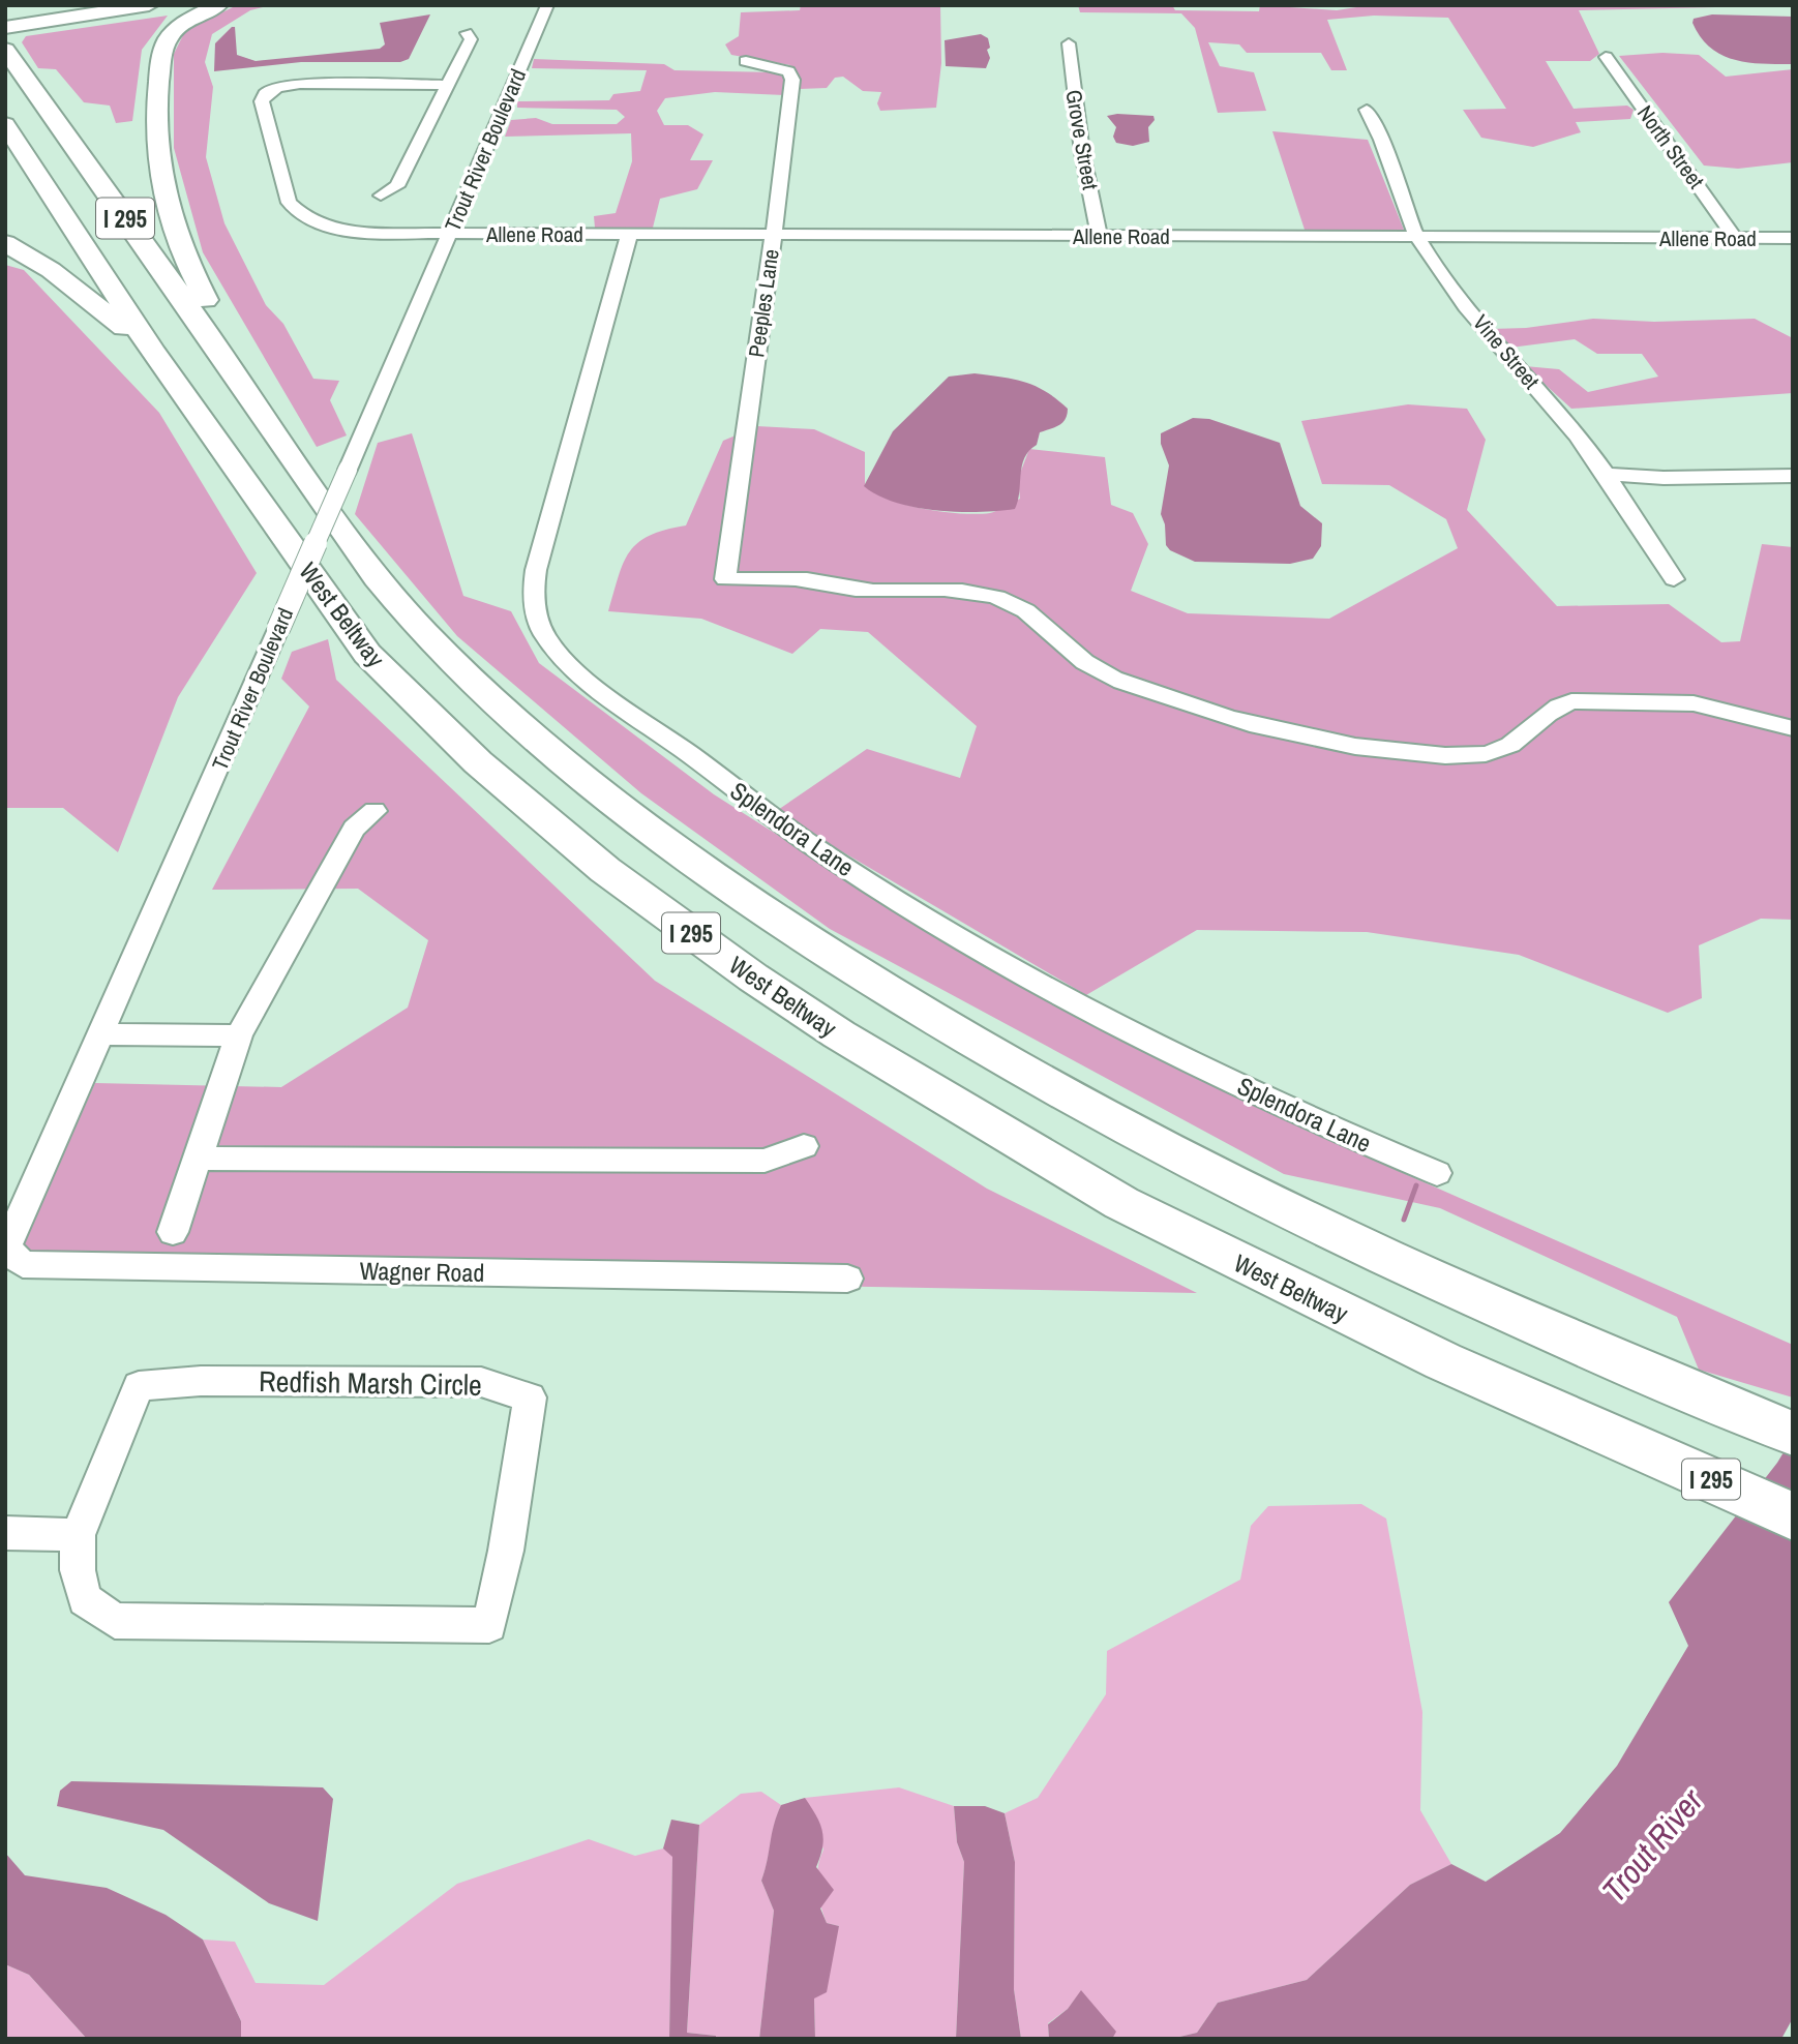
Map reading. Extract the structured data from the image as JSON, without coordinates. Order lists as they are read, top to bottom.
{
  "streets": {
    "highway": ["I 295", "West Beltway"],
    "street": [
      "Grove Street",
      "North Street",
      "Trout River Boulevard",
      "Allene Road",
      "Peeples Lane",
      "Vine Street",
      "Splendora Lane",
      "Wagner Road",
      "Redfish Marsh Circle"
    ]
  },
  "crossings": [
    ["Grove Street", "Allene Road"],
    ["North Street", "Allene Road"],
    ["Trout River Boulevard", "Allene Road"],
    ["Trout River Boulevard", "Wagner Road"],
    ["Allene Road", "Peeples Lane"],
    ["Allene Road", "Vine Street"],
    ["Allene Road", "Splendora Lane"]
  ],
  "water": ["Trout River"]
}
